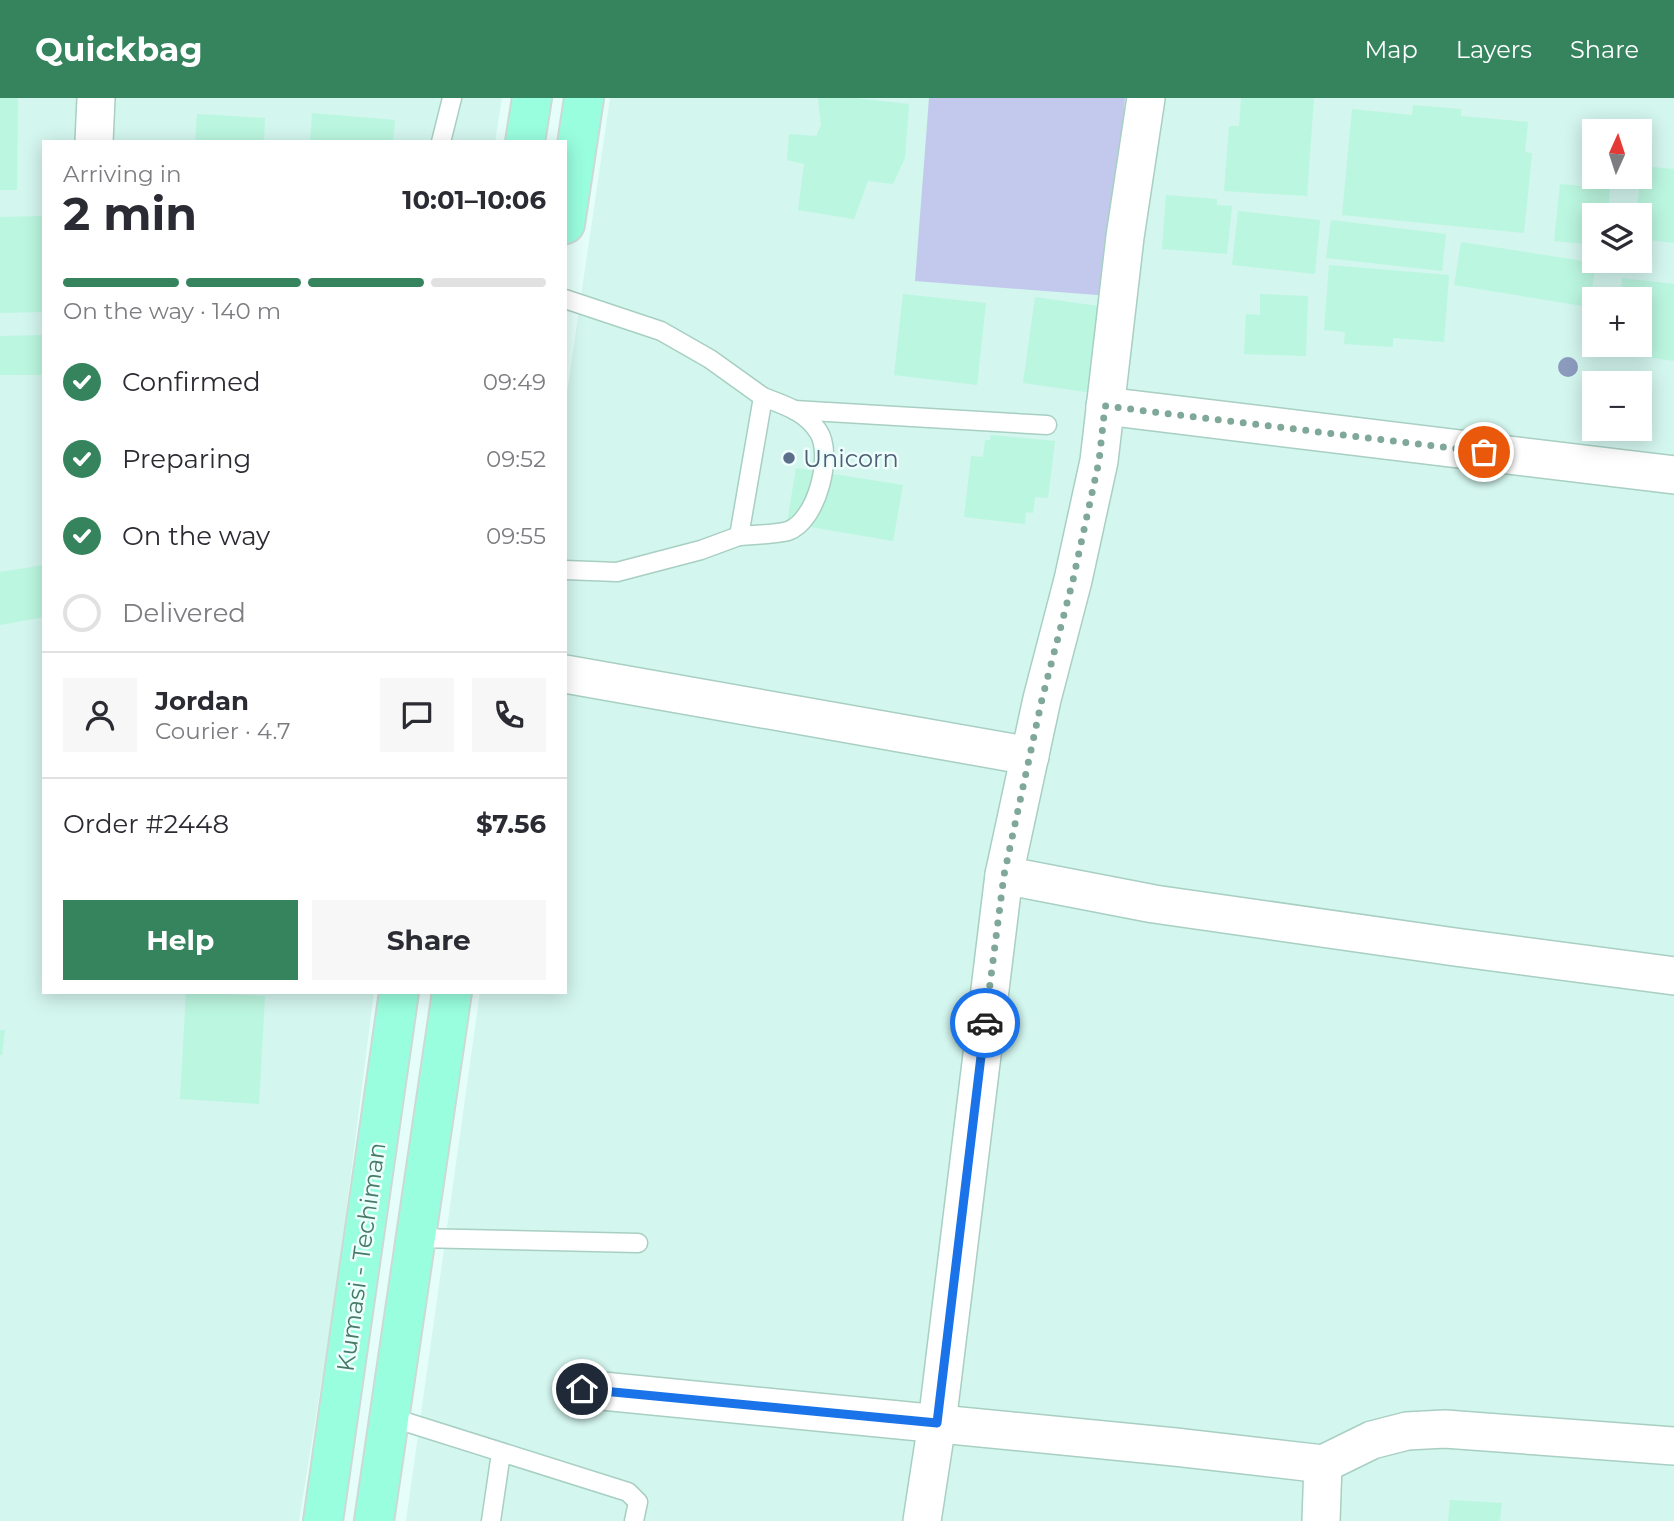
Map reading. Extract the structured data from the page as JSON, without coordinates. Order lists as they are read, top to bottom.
{
  "streets": {
    "highway": ["Kumasi - Techiman"]
  },
  "places": ["Unicorn"],
  "north": "top",
  "page": {
    "header": "Quickbag",
    "nav": ["Map", "Layers", "Share"],
    "map_buttons": ["+", "−"],
    "heading": ["2 min", "Arriving in", "10:01–10:06"],
    "panel": [
      "Jordan",
      "Courier · 4.7",
      "Order #2448",
      "$7.56"
    ],
    "bar": "On the way · 140 m",
    "list": [
      ["Confirmed", "09:49"],
      ["Preparing", "09:52"],
      ["On the way", "09:55"],
      "Delivered"
    ],
    "buttons": ["Help", "Share"]
  }
}
